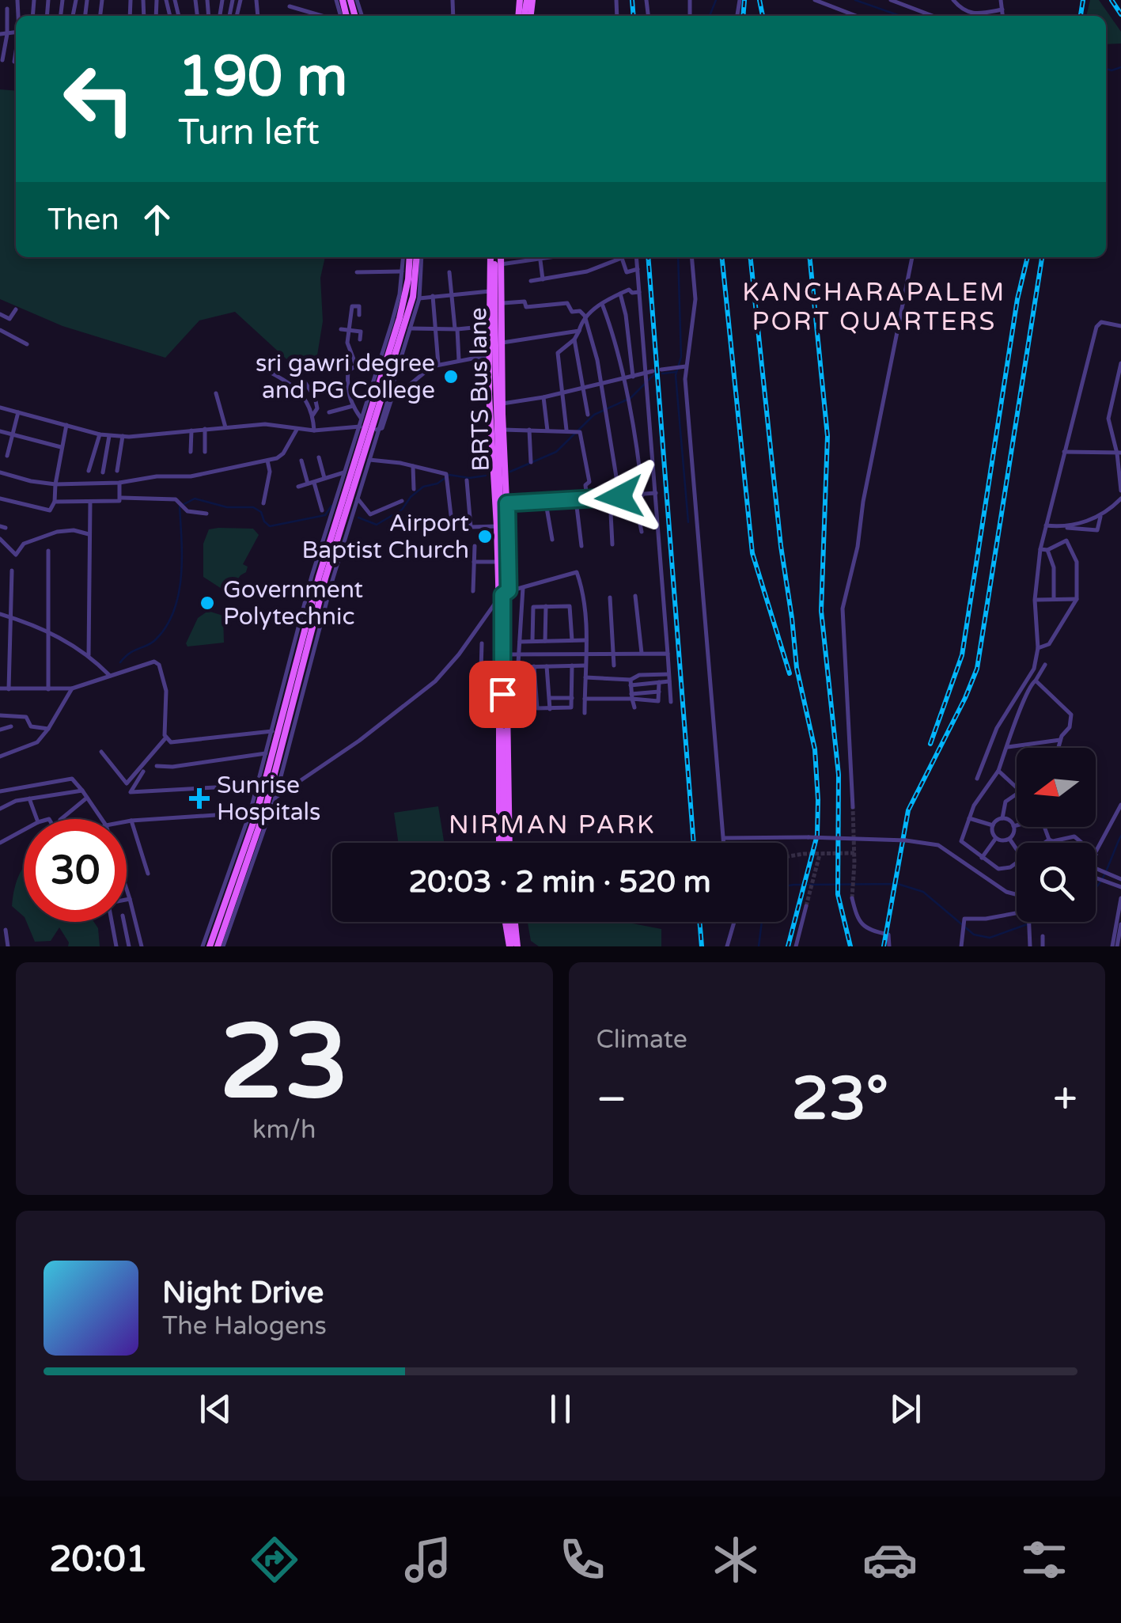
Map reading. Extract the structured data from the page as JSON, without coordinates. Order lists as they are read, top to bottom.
{
  "streets": {
    "main road": ["BRTS Bus lane"]
  },
  "districts": ["KANCHARAPALEM PORT QUARTERS", "NIRMAN PARK"],
  "places": {
    "other": ["sri gawri degree and PG College", "Airport Baptist Church", "Government Polytechnic"],
    "health": ["Sunrise Hospitals"]
  },
  "north": "left",
  "page": {
    "turn": ["190 m", "Turn left"],
    "then": "Then",
    "limit": "30",
    "trip": "20:03 · 2 min · 520 m",
    "tile": [
      ["23", "km/h"],
      "Climate"
    ],
    "heat": ["−", "23°", "+"],
    "song": ["Night Drive", "The Halogens"],
    "tabs": "20:01"
  }
}
